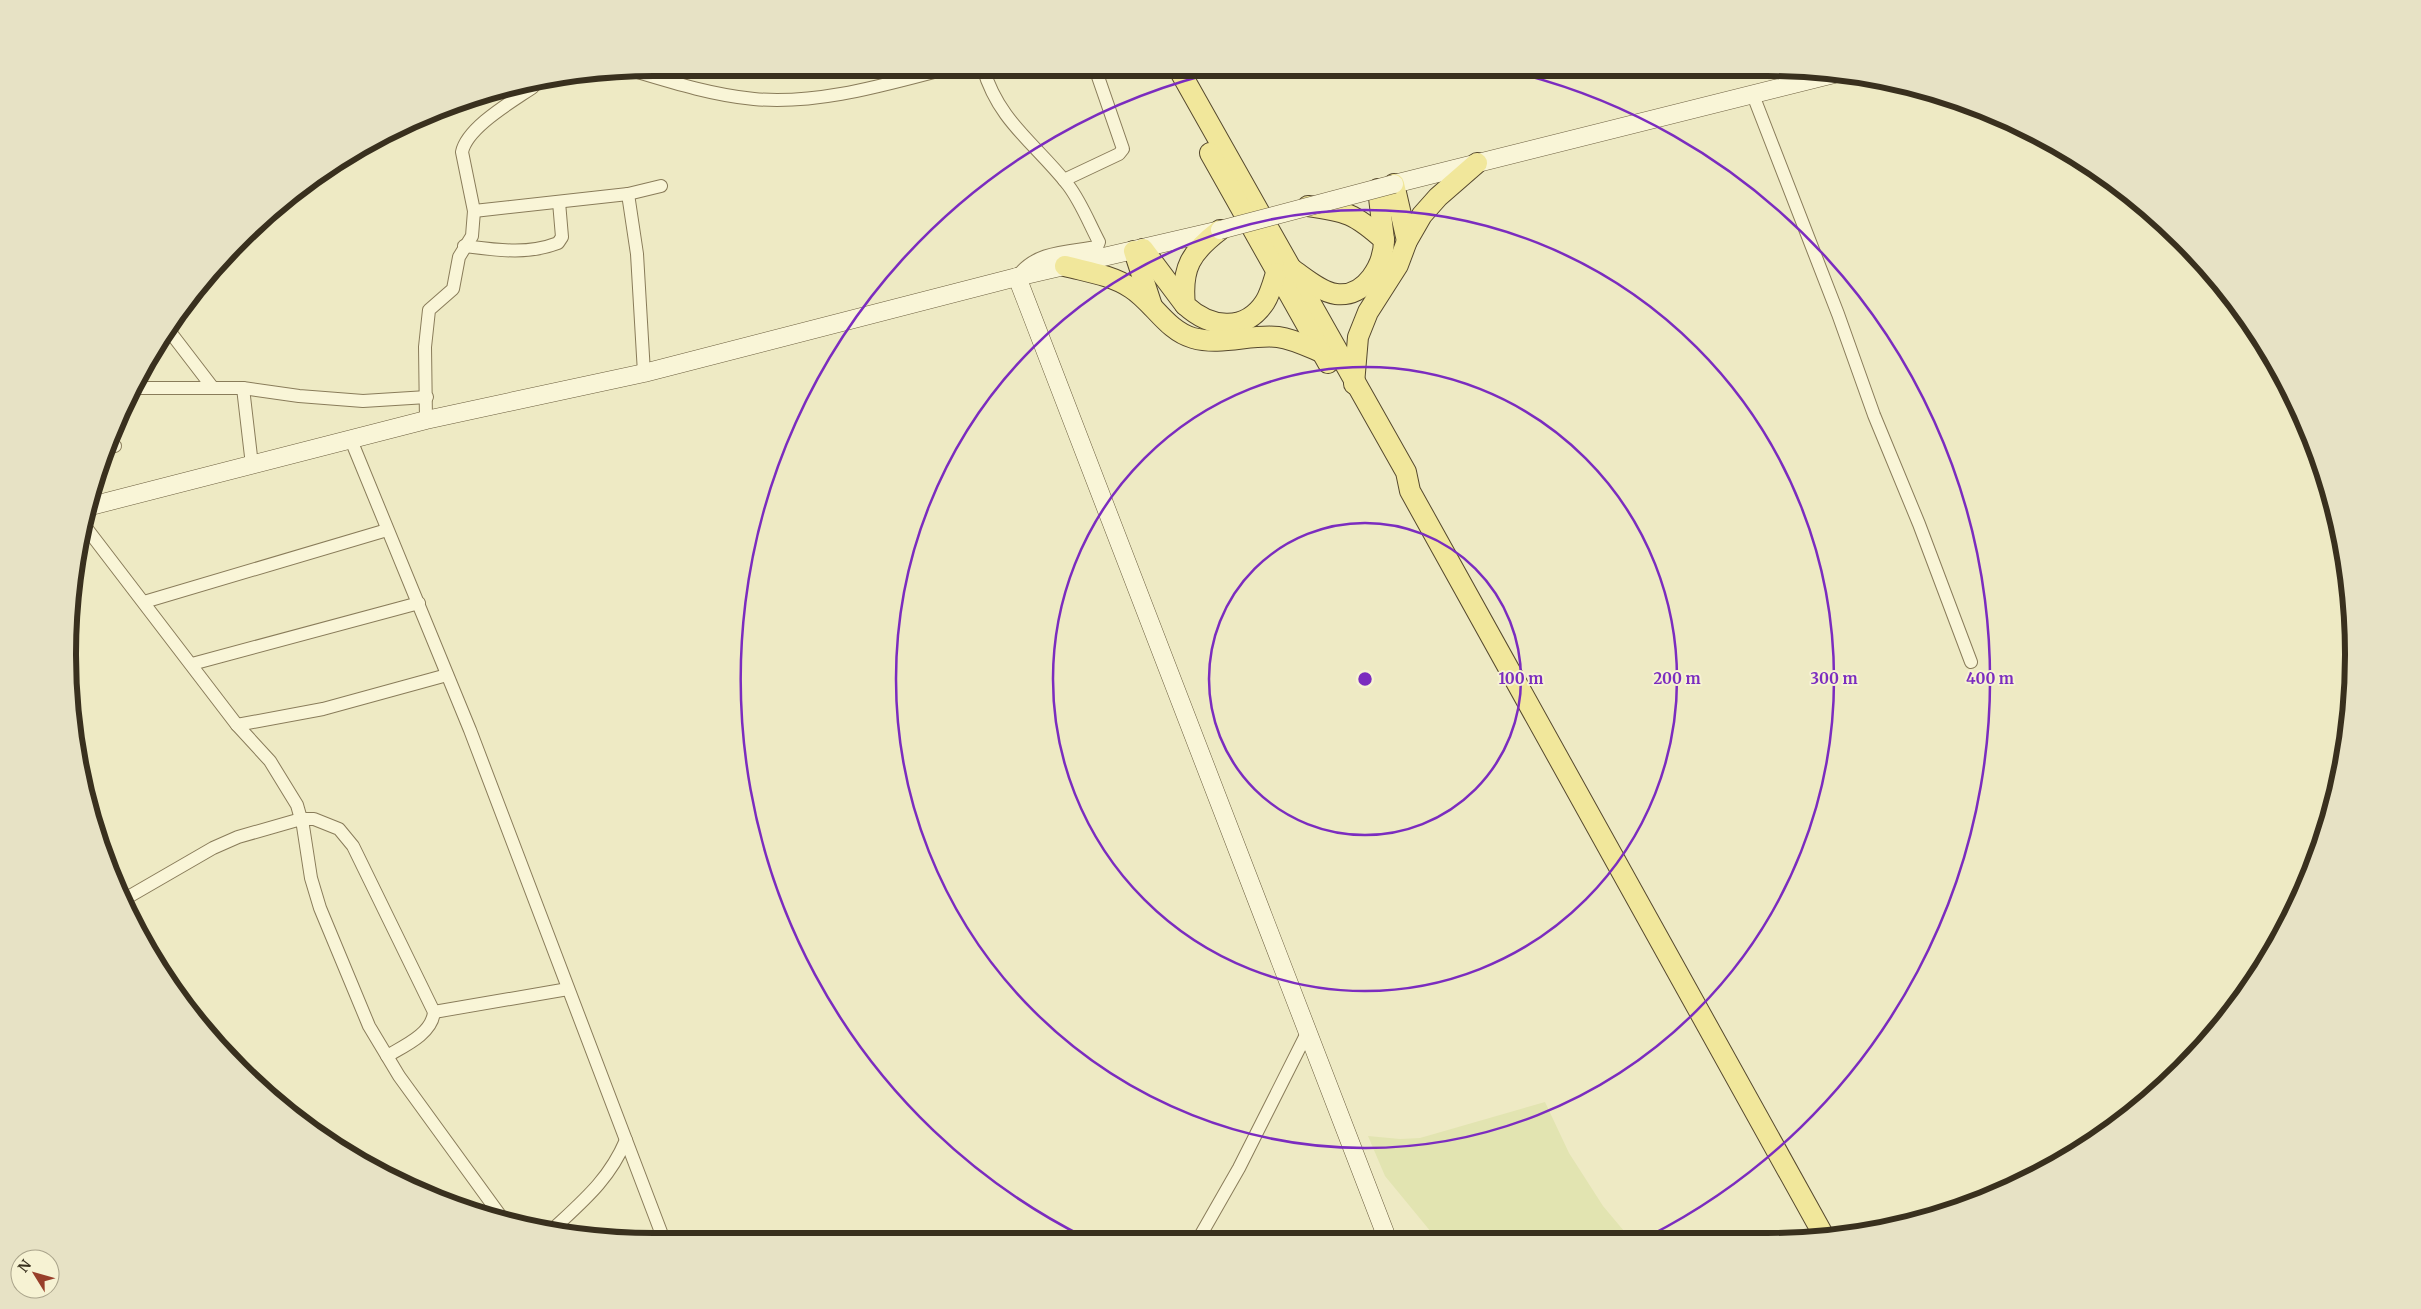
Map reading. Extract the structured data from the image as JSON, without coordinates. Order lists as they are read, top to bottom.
{
  "north": "top left",
  "rings": [
    "100 m",
    "200 m",
    "300 m",
    "400 m"
  ]
}
